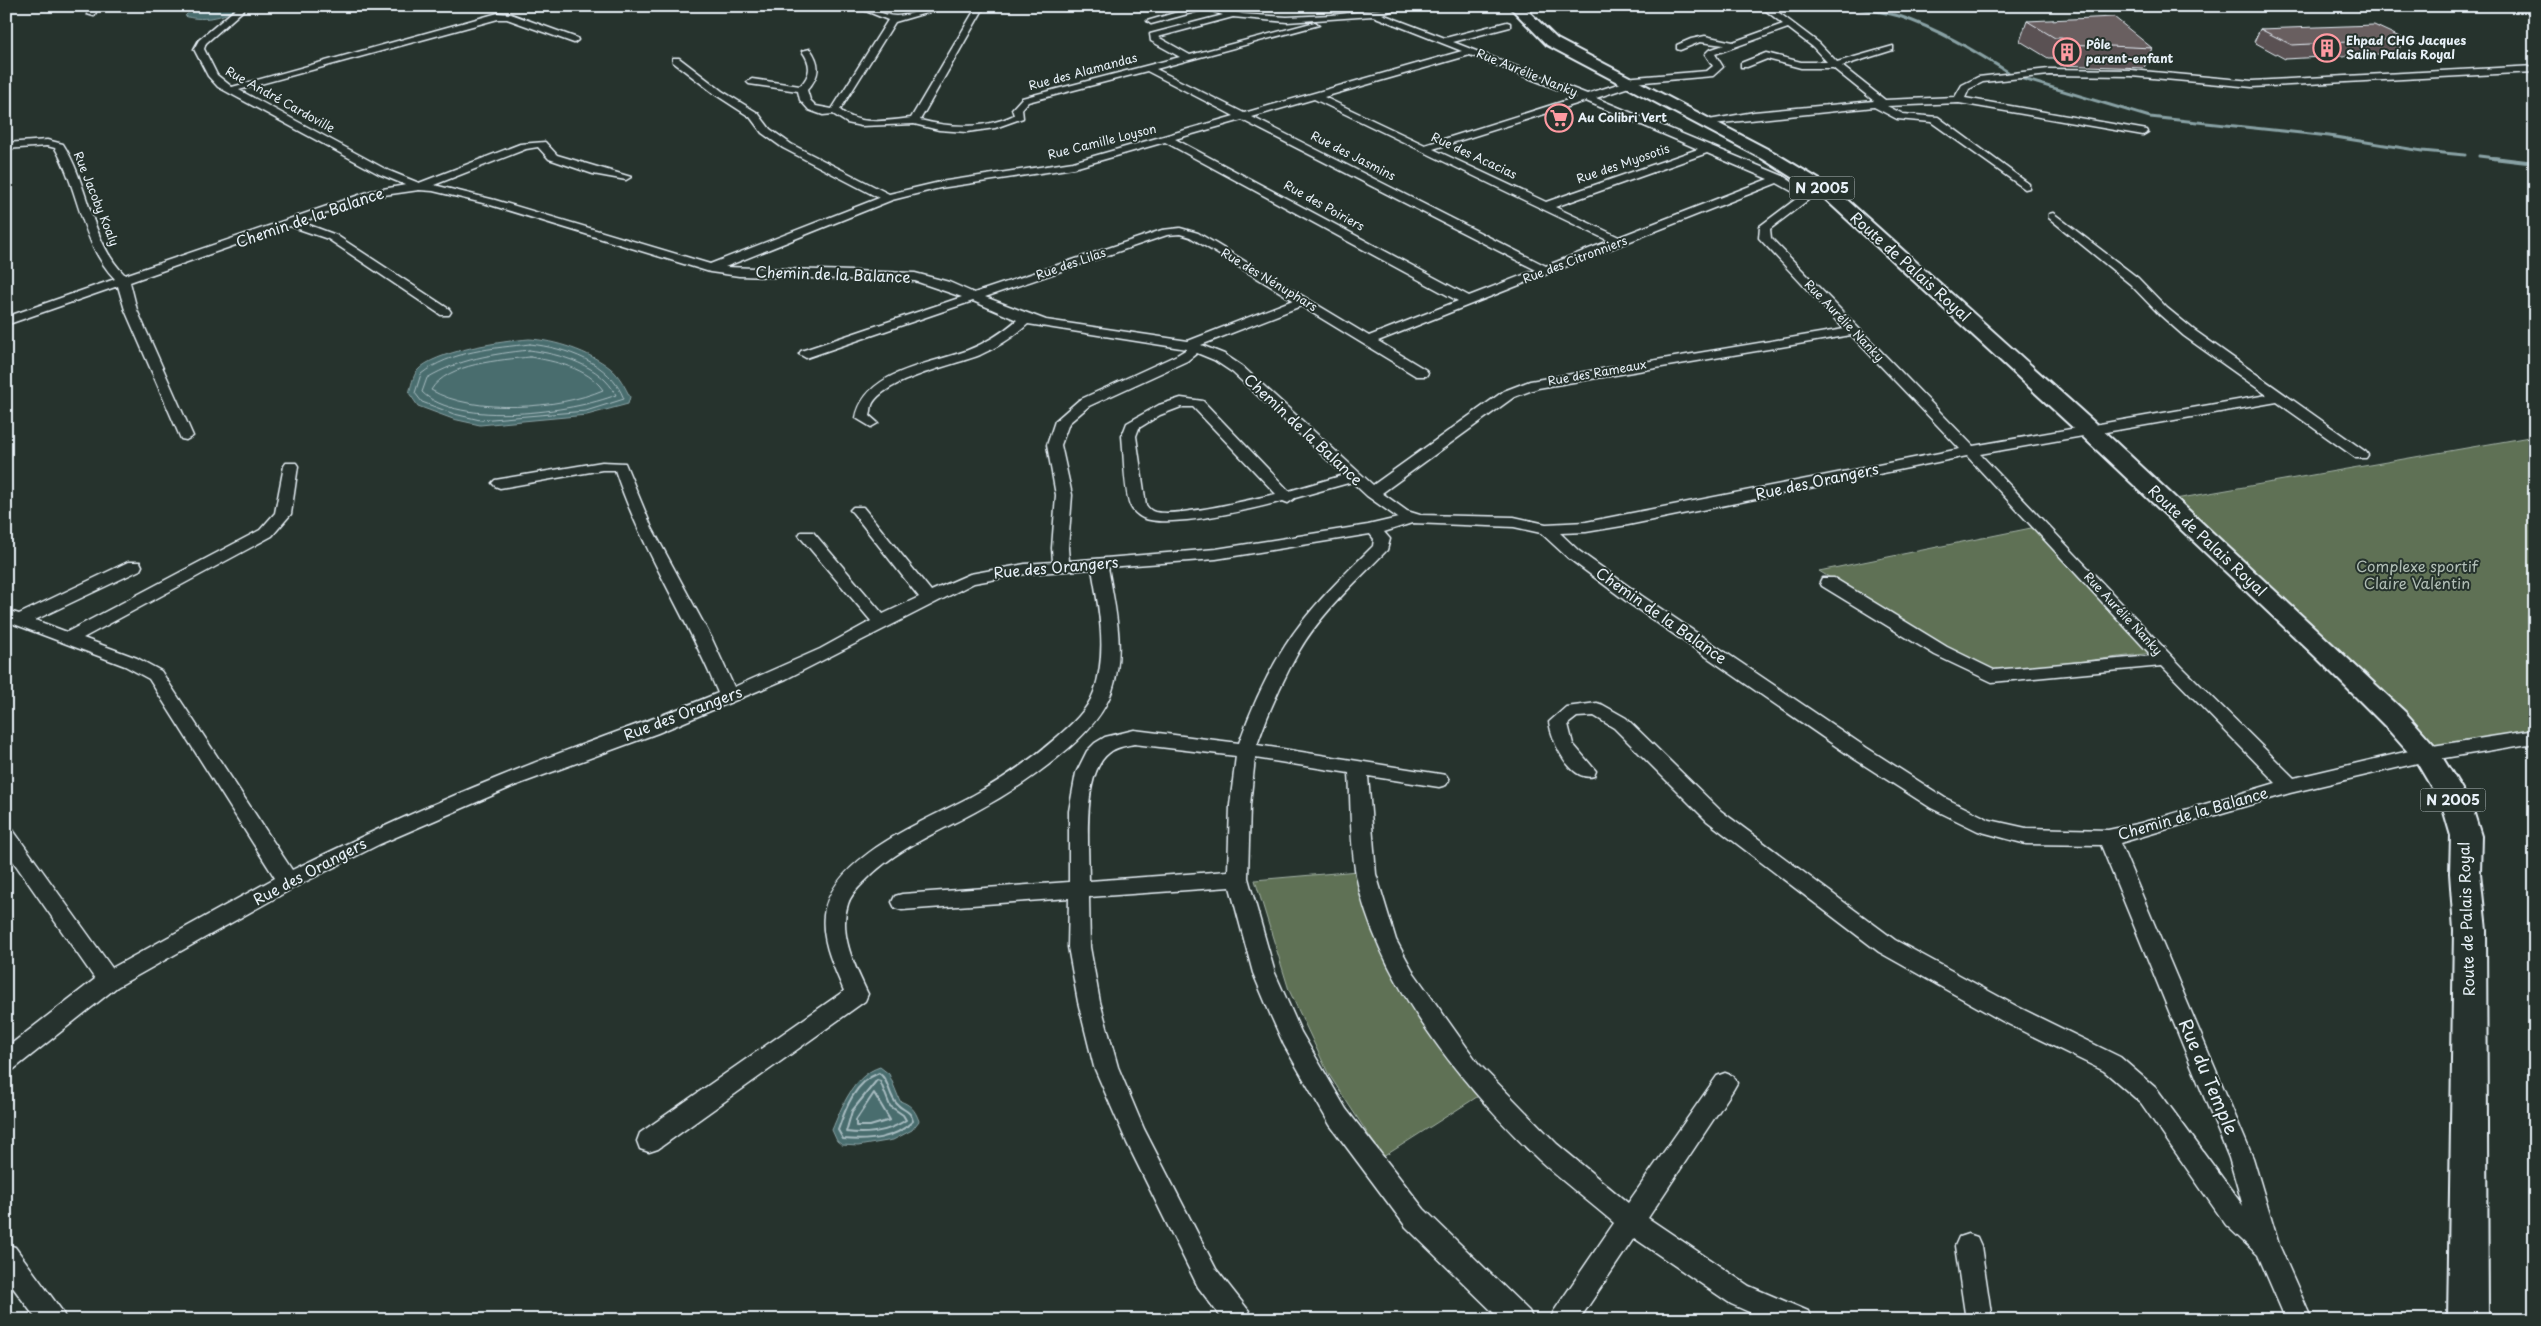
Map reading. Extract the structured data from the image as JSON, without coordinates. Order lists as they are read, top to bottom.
{
  "streets": {
    "main road": ["N 2005", "Route de Palais Royal"],
    "street": [
      "Rue des Alamandas",
      "Rue Aurélie Nanky",
      "Rue André Cardoville",
      "Rue Camille Loyson",
      "Rue des Jasmins",
      "Rue des Acacias",
      "Rue des Myosotis",
      "Rue Jacoby Koaly",
      "Rue des Poiriers",
      "Chemin de la Balance",
      "Rue des Citronniers",
      "Rue des Lilas",
      "Rue des Nénuphars",
      "Rue des Rameaux",
      "Rue des Orangers",
      "Rue du Temple"
    ]
  },
  "crossings": [
    ["Rue des Alamandas", "Rue Aurélie Nanky"],
    ["Rue des Alamandas", "Rue des Jasmins"],
    ["Rue Aurélie Nanky", "Rue Camille Loyson"],
    ["Rue Aurélie Nanky", "Rue des Myosotis"],
    ["Rue Aurélie Nanky", "Chemin de la Balance"],
    ["Rue Aurélie Nanky", "Rue des Citronniers"],
    ["Rue Aurélie Nanky", "Rue des Rameaux"],
    ["Rue Aurélie Nanky", "Rue des Orangers"],
    ["Rue André Cardoville", "Chemin de la Balance"],
    ["Rue Camille Loyson", "Rue des Jasmins"],
    ["Rue Camille Loyson", "Rue des Acacias"],
    ["Rue Camille Loyson", "Rue des Poiriers"],
    ["Rue Camille Loyson", "Chemin de la Balance"],
    ["Rue des Jasmins", "Rue des Citronniers"],
    ["Rue des Acacias", "Rue des Myosotis"],
    ["Rue des Acacias", "Rue des Citronniers"],
    ["Rue Jacoby Koaly", "Chemin de la Balance"],
    ["Rue des Poiriers", "Rue des Citronniers"],
    ["Chemin de la Balance", "Rue des Lilas"],
    ["Chemin de la Balance", "Route de Palais Royal"],
    ["Chemin de la Balance", "Rue des Rameaux"],
    ["Chemin de la Balance", "Rue des Orangers"],
    ["Chemin de la Balance", "Rue du Temple"],
    ["Rue des Citronniers", "Rue des Nénuphars"],
    ["Rue des Lilas", "Rue des Nénuphars"],
    ["Route de Palais Royal", "Rue des Orangers"]
  ],
  "parks": ["Complexe sportif Claire Valentin"],
  "places": {
    "building": ["Ehpad CHG Jacques Salin Palais Royal", "Pôle parent-enfant"],
    "supermarket": ["Au Colibri Vert"]
  }
}
